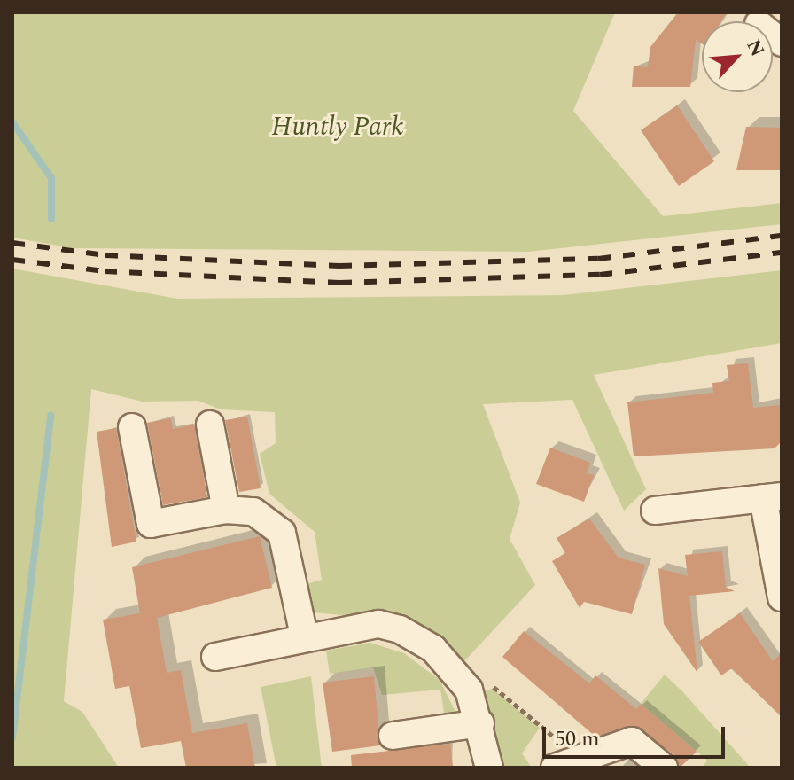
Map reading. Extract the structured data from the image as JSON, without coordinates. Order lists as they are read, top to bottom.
{
  "parks": ["Huntly Park"],
  "scale_bar": "50 m",
  "north": "top right"
}
